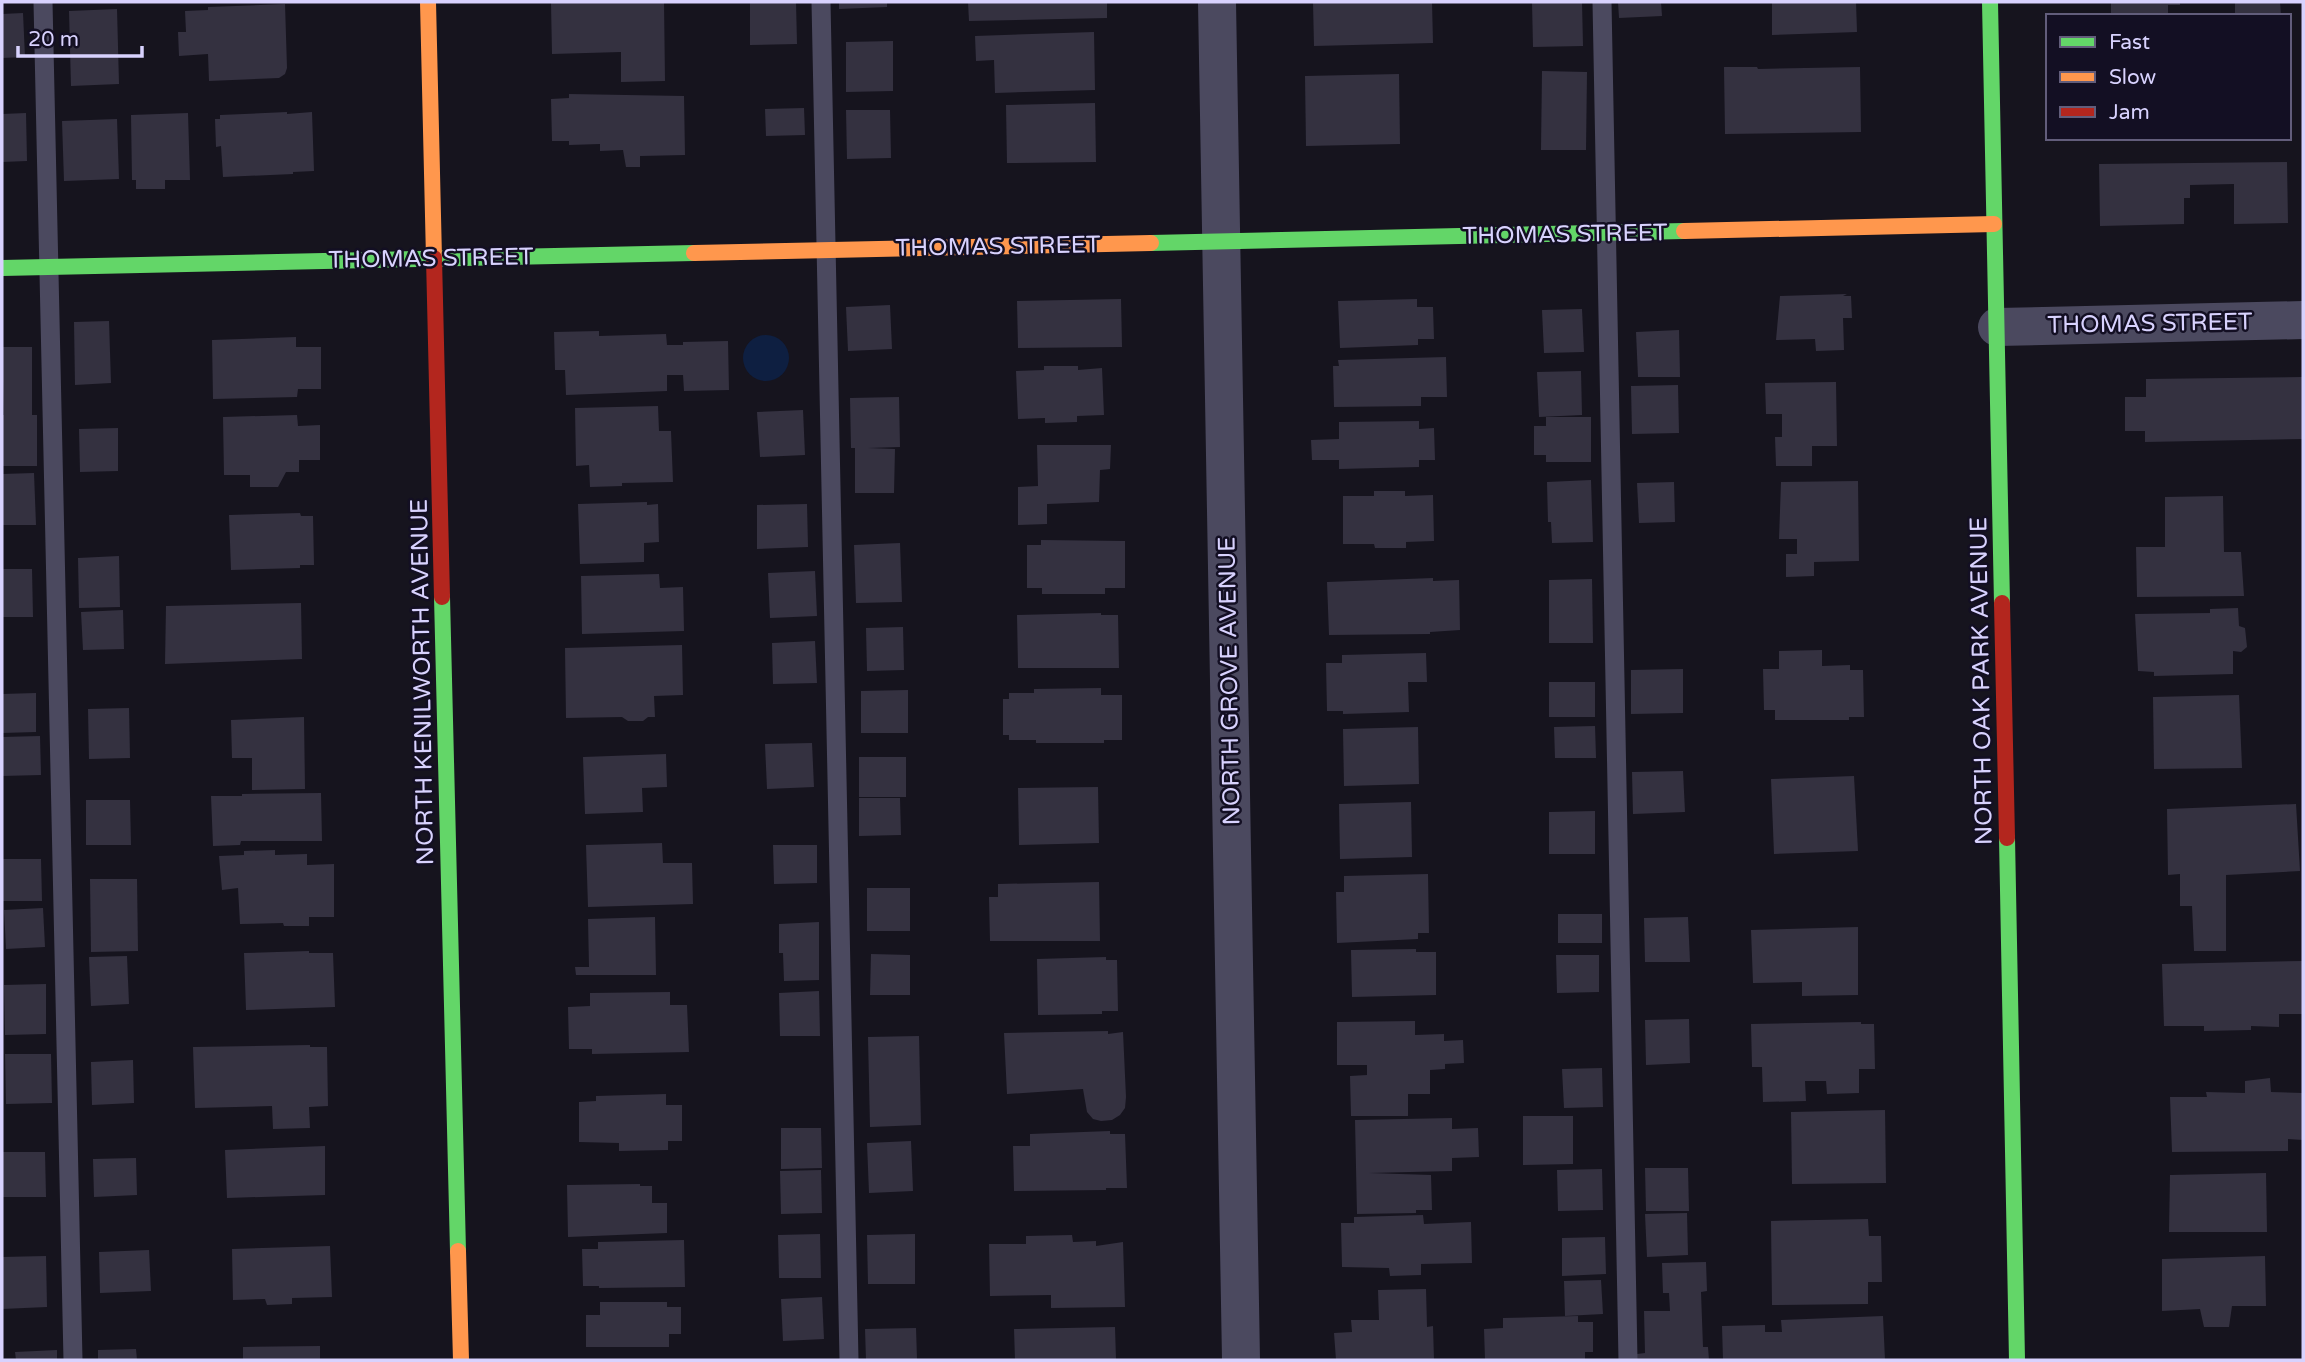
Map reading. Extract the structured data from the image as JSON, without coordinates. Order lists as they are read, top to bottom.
{
  "streets": {
    "street": [
      "THOMAS STREET",
      "NORTH GROVE AVENUE",
      "NORTH OAK PARK AVENUE",
      "NORTH KENILWORTH AVENUE"
    ]
  },
  "crossings": [
    ["THOMAS STREET", "NORTH GROVE AVENUE"],
    ["THOMAS STREET", "NORTH OAK PARK AVENUE"],
    ["THOMAS STREET", "NORTH KENILWORTH AVENUE"]
  ],
  "legend": ["Fast", "Slow", "Jam"],
  "scale_bar": "20 m"
}
